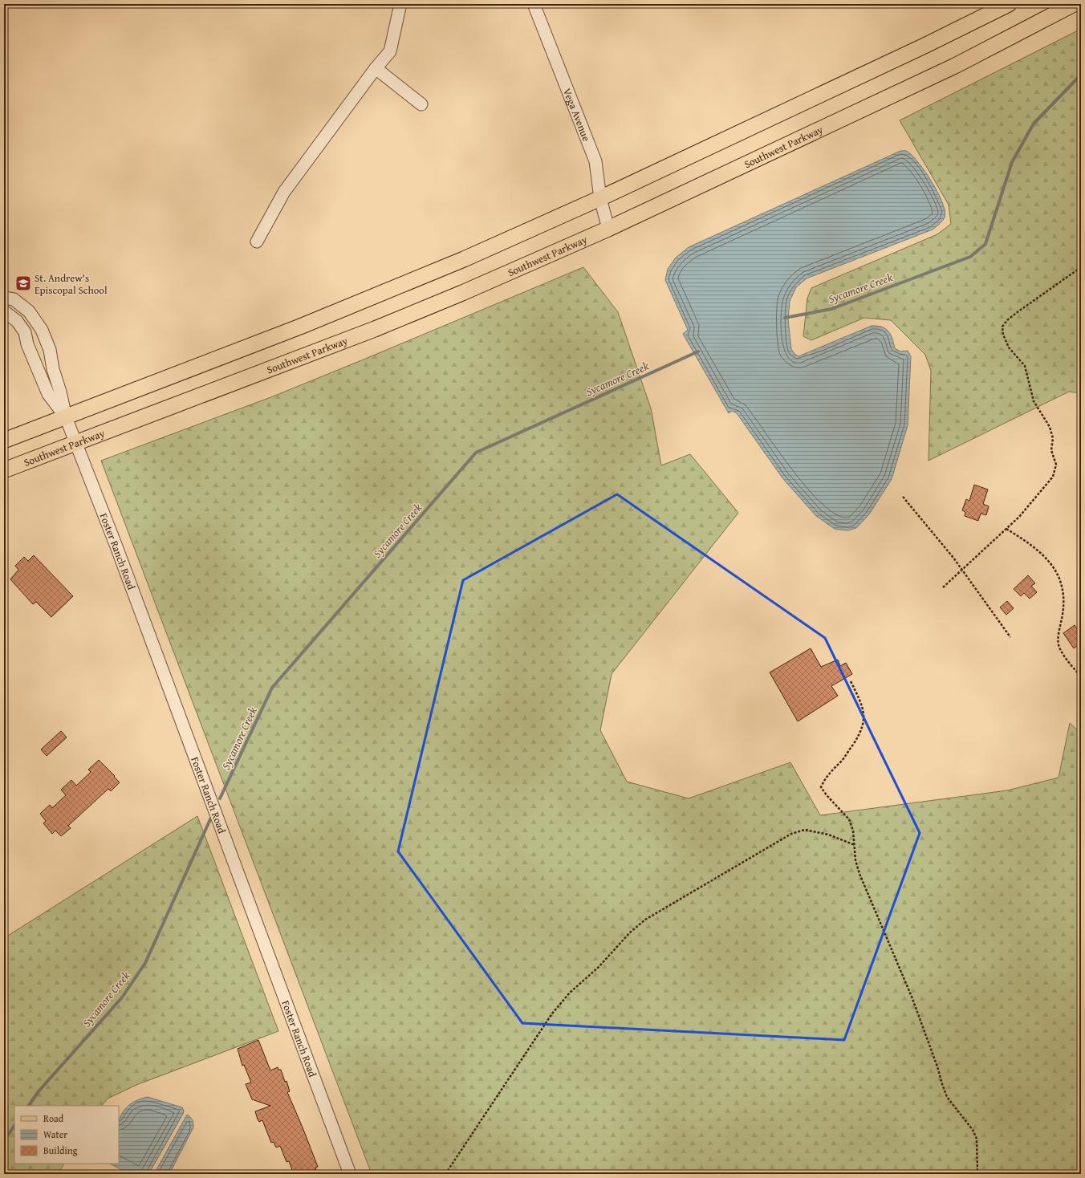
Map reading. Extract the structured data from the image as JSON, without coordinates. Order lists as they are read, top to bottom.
{
  "streets": {
    "main road": ["Southwest Parkway"],
    "street": ["Vega Avenue", "Foster Ranch Road"]
  },
  "crossings": [
    ["Vega Avenue", "Southwest Parkway"],
    ["Southwest Parkway", "Foster Ranch Road"]
  ],
  "water": ["Sycamore Creek"],
  "places": {
    "school or university": ["St. Andrew's Episcopal School"]
  },
  "legend": ["Road", "Water", "Building"]
}
